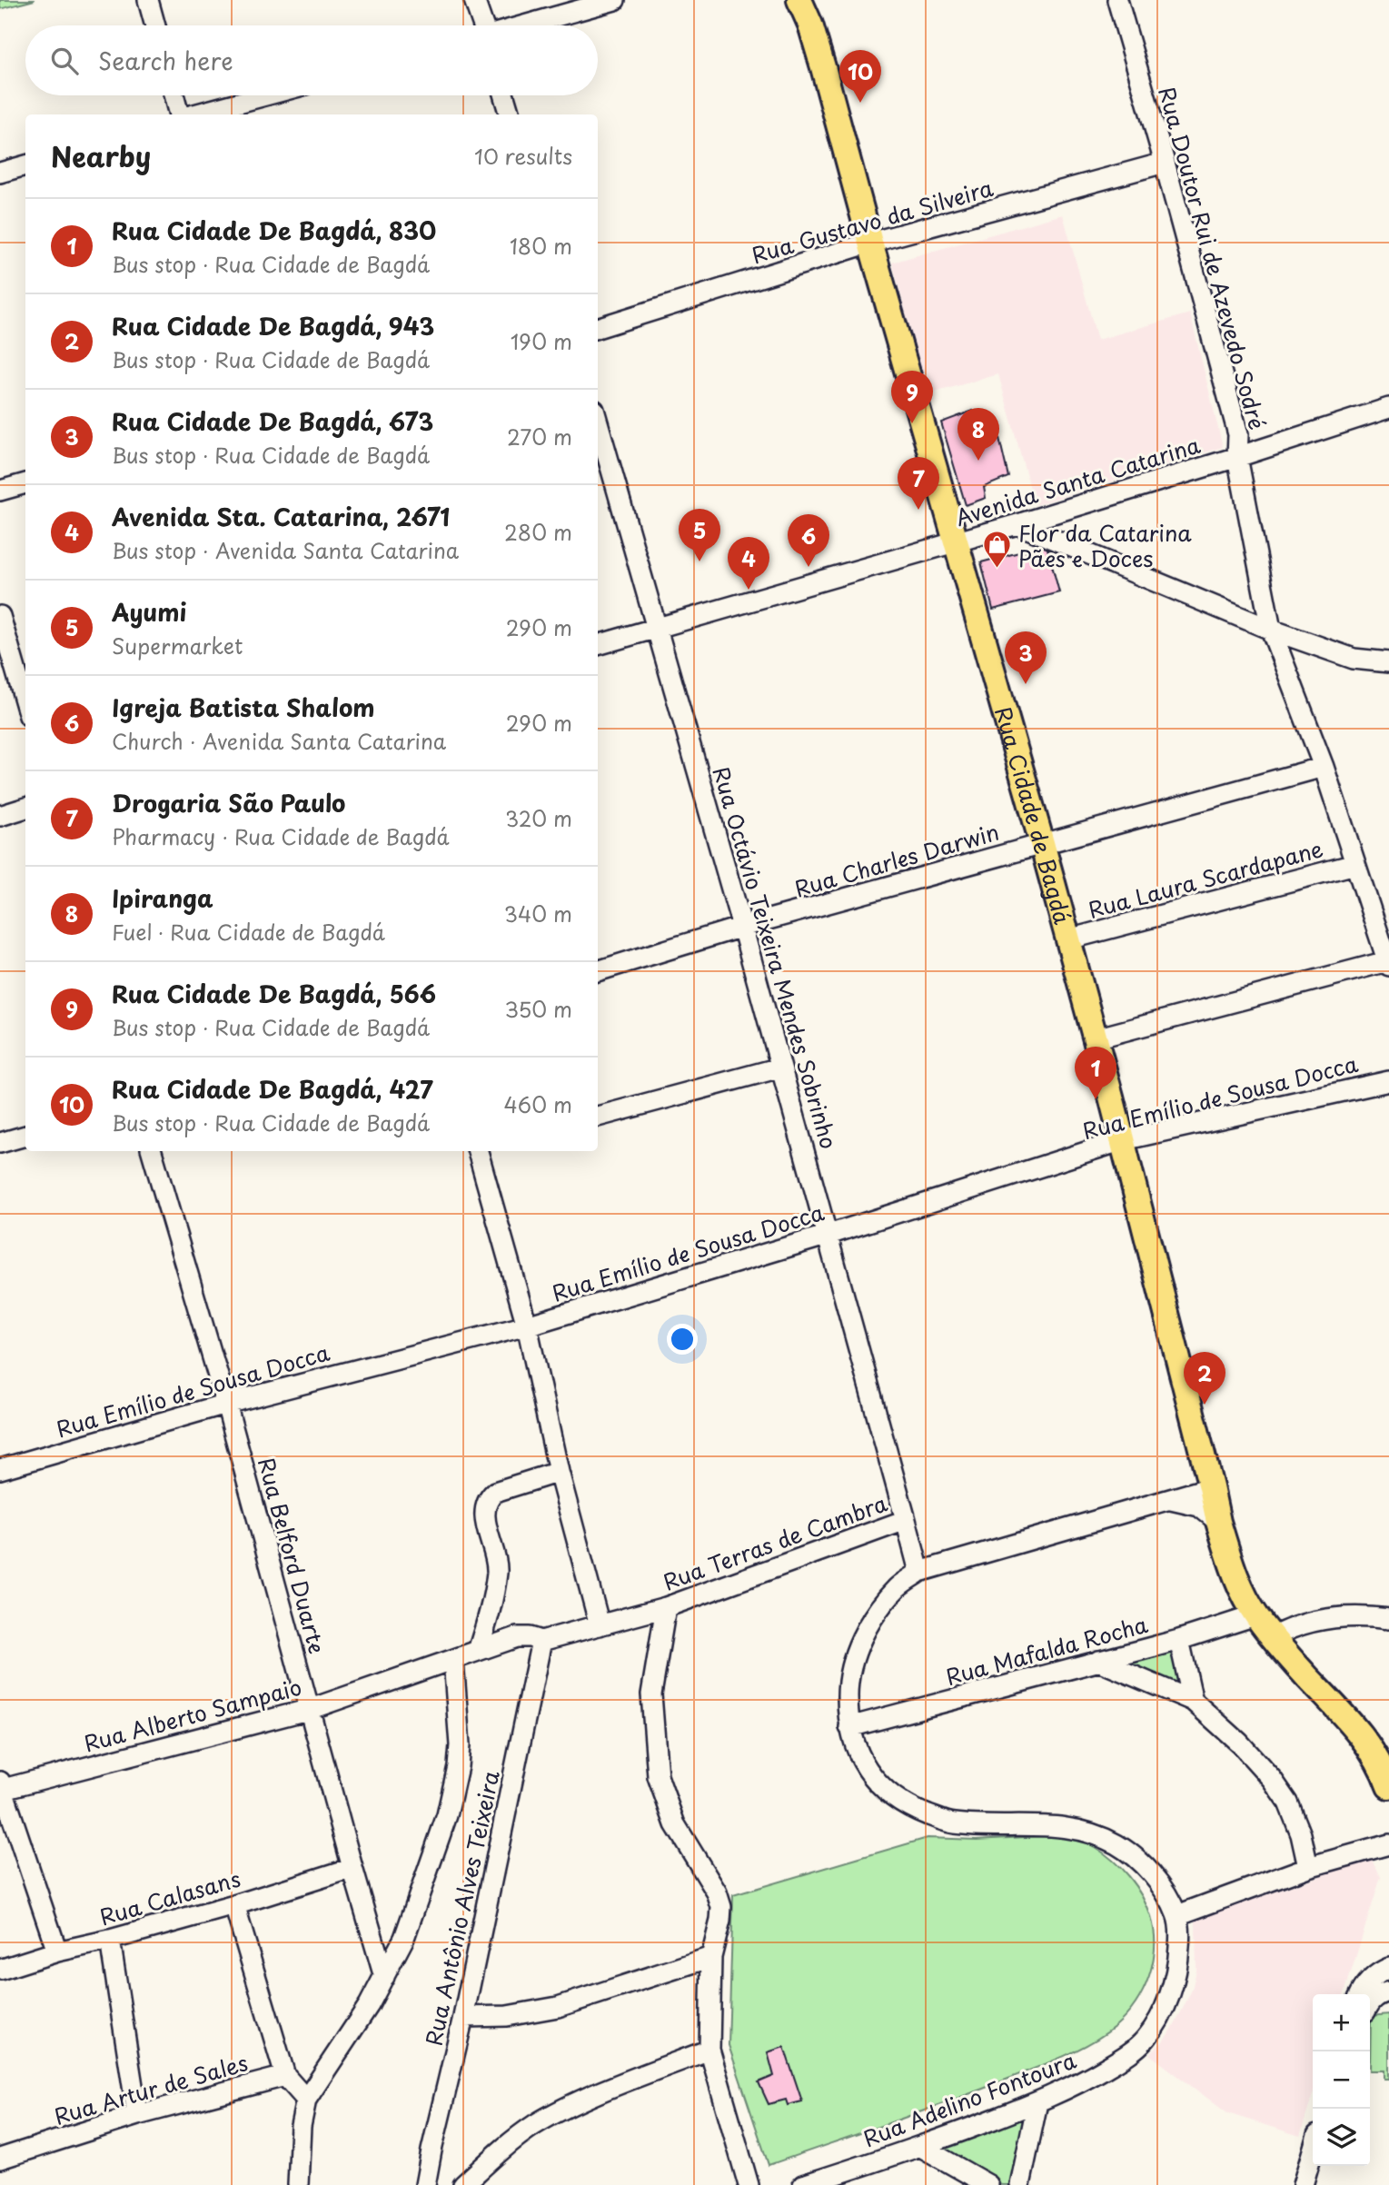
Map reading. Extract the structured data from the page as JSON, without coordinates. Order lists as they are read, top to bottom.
{
  "streets": {
    "main road": ["Rua Cidade de Bagdá"],
    "street": [
      "Rua Gustavo da Silveira",
      "Rua Doutor Rui de Azevedo Sodré",
      "Avenida Santa Catarina",
      "Rua Charles Darwin",
      "Rua Laura Scardapane",
      "Rua Octávio Teixeira Mendes Sobrinho",
      "Rua Emílio de Sousa Docca",
      "Rua Terras de Cambra",
      "Rua Belford Duarte",
      "Rua Mafalda Rocha",
      "Rua Alberto Sampaio",
      "Rua Calasans",
      "Rua Antônio Alves Teixeira",
      "Rua Artur de Sales",
      "Rua Adelino Fontoura"
    ]
  },
  "crossings": [
    ["Rua Gustavo da Silveira", "Rua Doutor Rui de Azevedo Sodré"],
    ["Rua Gustavo da Silveira", "Rua Cidade de Bagdá"],
    ["Rua Doutor Rui de Azevedo Sodré", "Avenida Santa Catarina"],
    ["Rua Doutor Rui de Azevedo Sodré", "Rua Charles Darwin"],
    ["Rua Doutor Rui de Azevedo Sodré", "Rua Laura Scardapane"],
    ["Avenida Santa Catarina", "Rua Cidade de Bagdá"],
    ["Avenida Santa Catarina", "Rua Octávio Teixeira Mendes Sobrinho"],
    ["Rua Cidade de Bagdá", "Rua Charles Darwin"],
    ["Rua Cidade de Bagdá", "Rua Laura Scardapane"],
    ["Rua Cidade de Bagdá", "Rua Emílio de Sousa Docca"],
    ["Rua Cidade de Bagdá", "Rua Mafalda Rocha"],
    ["Rua Charles Darwin", "Rua Octávio Teixeira Mendes Sobrinho"],
    ["Rua Octávio Teixeira Mendes Sobrinho", "Rua Emílio de Sousa Docca"],
    ["Rua Octávio Teixeira Mendes Sobrinho", "Rua Terras de Cambra"],
    ["Rua Emílio de Sousa Docca", "Rua Belford Duarte"],
    ["Rua Terras de Cambra", "Rua Alberto Sampaio"],
    ["Rua Terras de Cambra", "Rua Antônio Alves Teixeira"],
    ["Rua Terras de Cambra", "Rua Adelino Fontoura"],
    ["Rua Belford Duarte", "Rua Alberto Sampaio"],
    ["Rua Belford Duarte", "Rua Calasans"],
    ["Rua Mafalda Rocha", "Rua Adelino Fontoura"],
    ["Rua Alberto Sampaio", "Rua Antônio Alves Teixeira"]
  ],
  "places": {
    "shop": ["Flor da Catarina Pães e Doces"]
  },
  "page": {
    "search": "Search here",
    "pins": [
      "10",
      "9",
      "8",
      "7",
      "5",
      "6",
      "4",
      "3",
      "1",
      "2"
    ],
    "heading": ["Nearby", "10 results"],
    "list": [
      {
        "mark": "1",
        "name": "Rua Cidade De Bagdá, 830",
        "note": "Bus stop · Rua Cidade de Bagdá",
        "value": "180 m"
      },
      {
        "mark": "2",
        "name": "Rua Cidade De Bagdá, 943",
        "note": "Bus stop · Rua Cidade de Bagdá",
        "value": "190 m"
      },
      {
        "mark": "3",
        "name": "Rua Cidade De Bagdá, 673",
        "note": "Bus stop · Rua Cidade de Bagdá",
        "value": "270 m"
      },
      {
        "mark": "4",
        "name": "Avenida Sta. Catarina, 2671",
        "note": "Bus stop · Avenida Santa Catarina",
        "value": "280 m"
      },
      {
        "mark": "5",
        "name": "Ayumi",
        "note": "Supermarket",
        "value": "290 m"
      },
      {
        "mark": "6",
        "name": "Igreja Batista Shalom",
        "note": "Church · Avenida Santa Catarina",
        "value": "290 m"
      },
      {
        "mark": "7",
        "name": "Drogaria São Paulo",
        "note": "Pharmacy · Rua Cidade de Bagdá",
        "value": "320 m"
      },
      {
        "mark": "8",
        "name": "Ipiranga",
        "note": "Fuel · Rua Cidade de Bagdá",
        "value": "340 m"
      },
      {
        "mark": "9",
        "name": "Rua Cidade De Bagdá, 566",
        "note": "Bus stop · Rua Cidade de Bagdá",
        "value": "350 m"
      },
      {
        "mark": "10",
        "name": "Rua Cidade De Bagdá, 427",
        "note": "Bus stop · Rua Cidade de Bagdá",
        "value": "460 m"
      }
    ],
    "map_buttons": ["+", "−"]
  }
}
